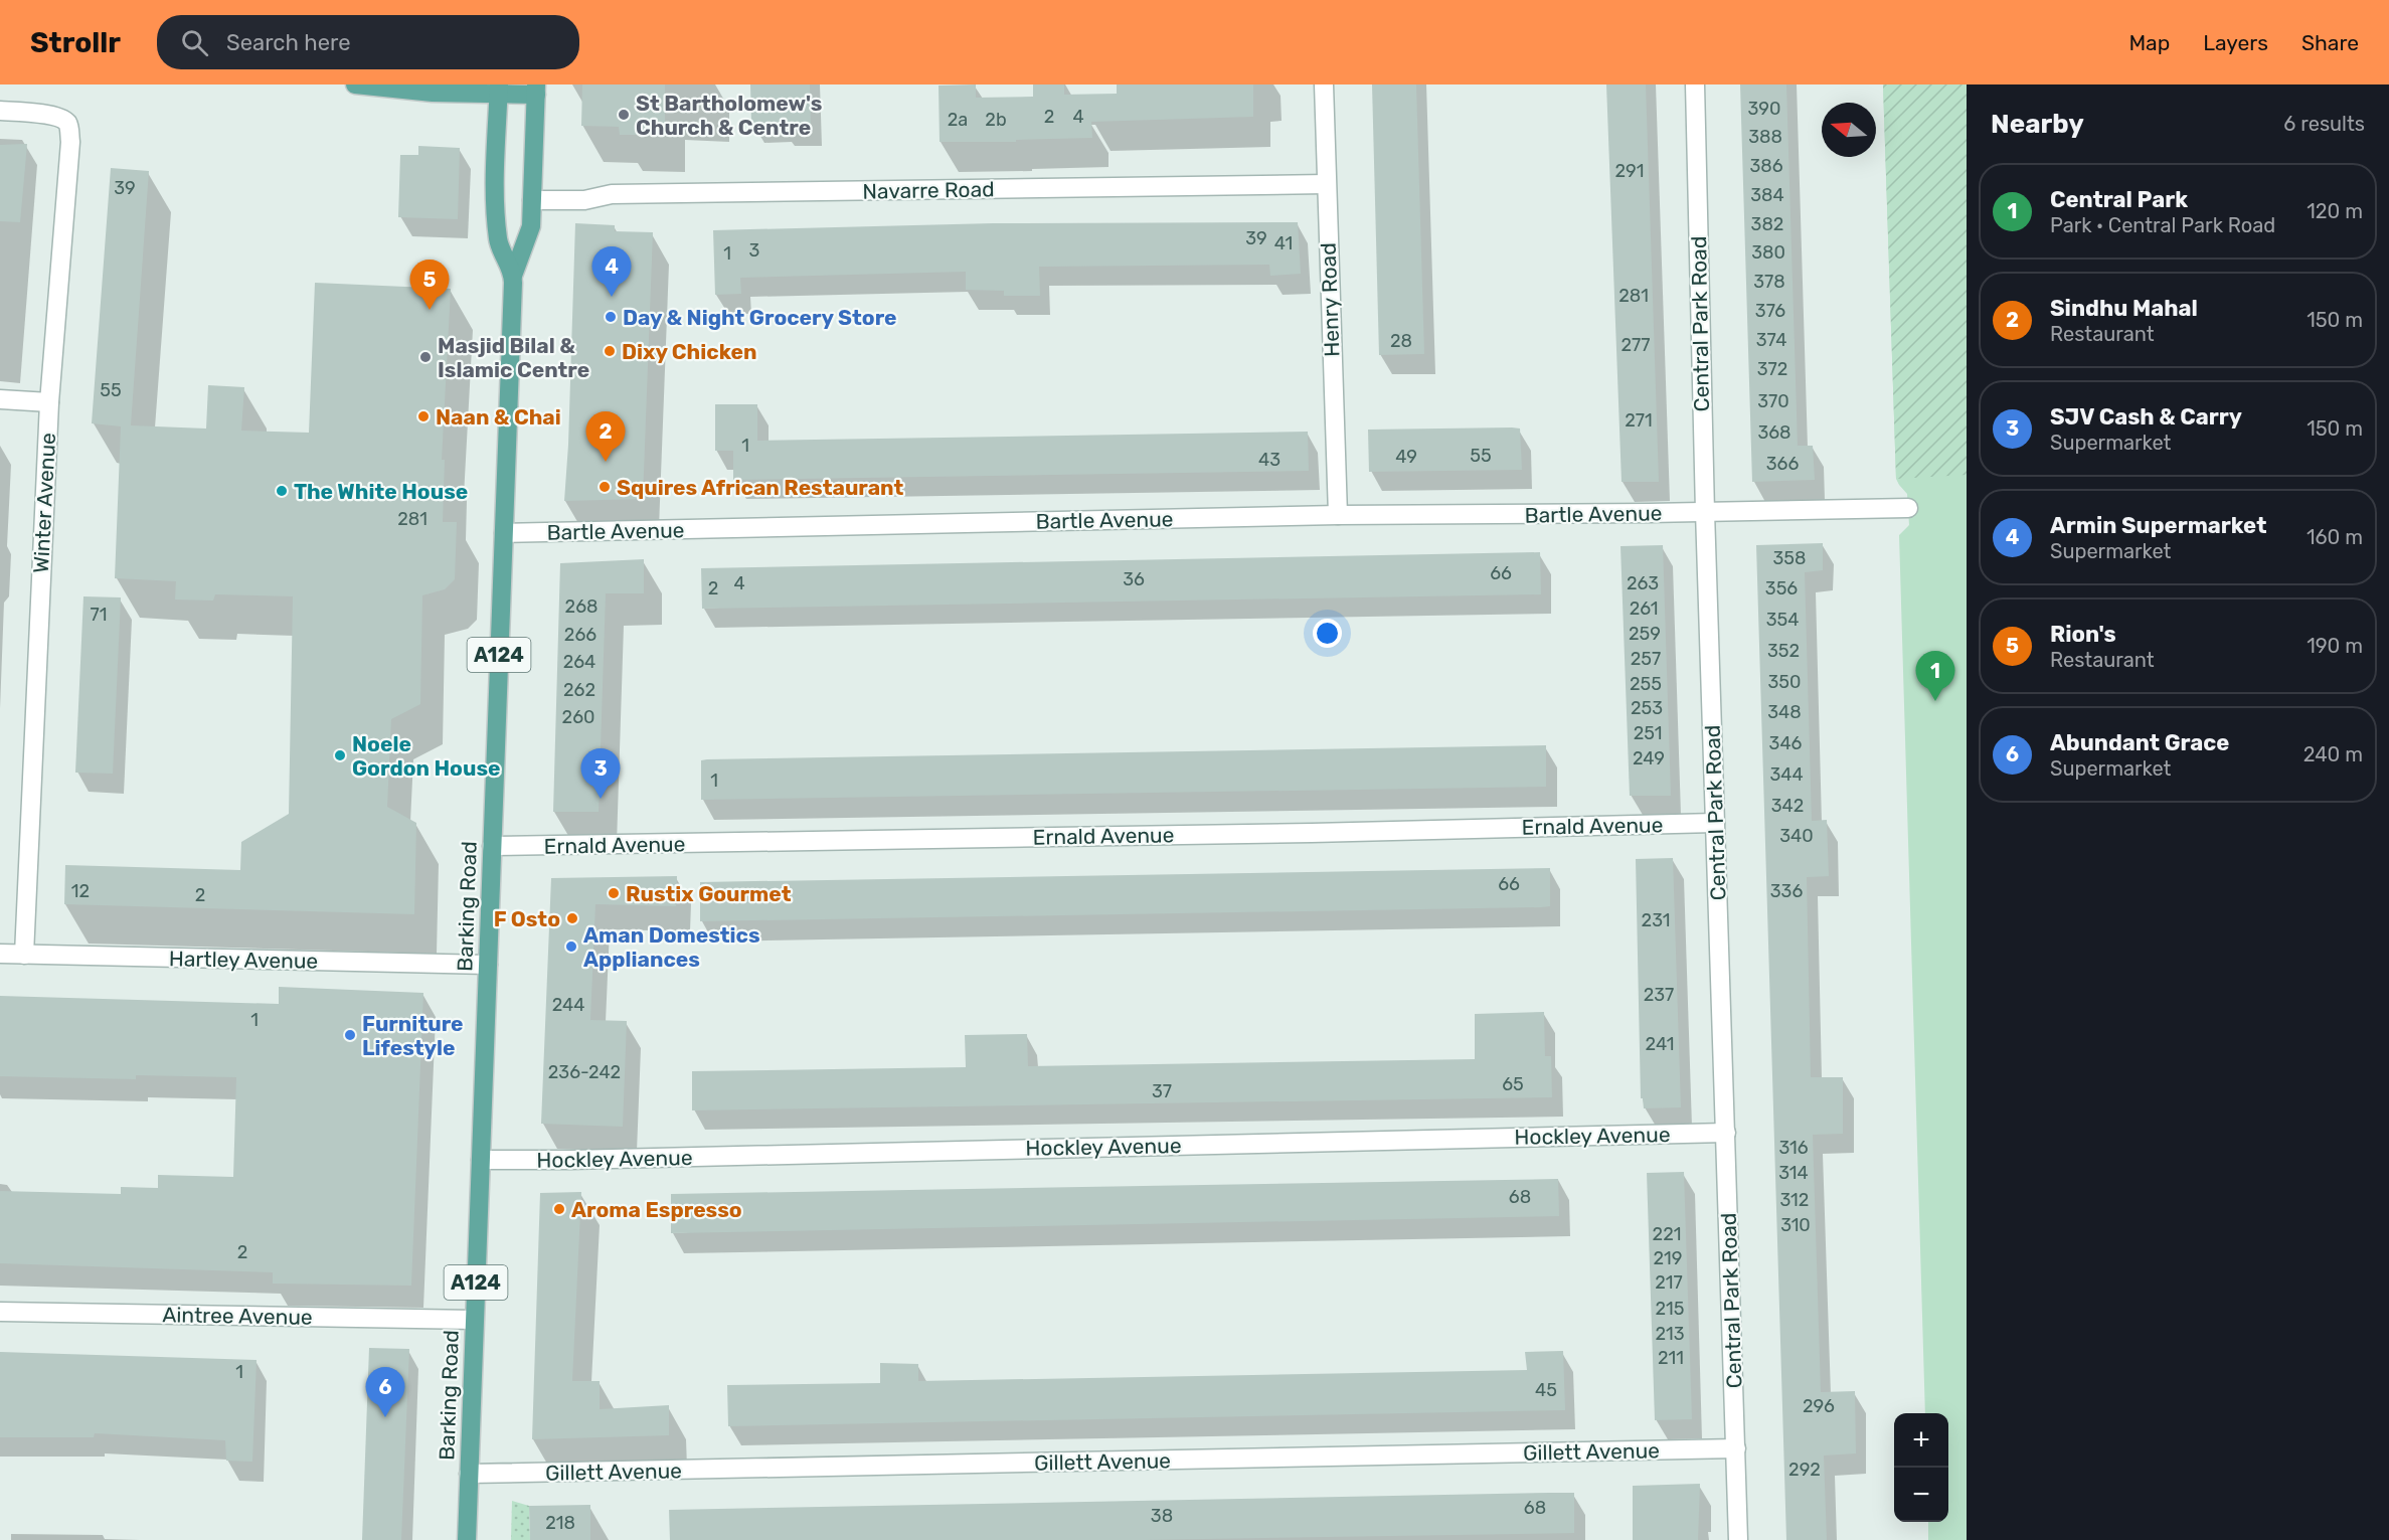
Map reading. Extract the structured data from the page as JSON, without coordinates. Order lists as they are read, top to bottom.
{
  "streets": {
    "main road": ["A124", "Barking Road"],
    "street": [
      "Navarre Road",
      "Henry Road",
      "Central Park Road",
      "Winter Avenue",
      "Bartle Avenue",
      "Ernald Avenue",
      "Hartley Avenue",
      "Hockley Avenue",
      "Aintree Avenue",
      "Gillett Avenue"
    ]
  },
  "crossings": [
    ["Navarre Road", "Henry Road"],
    ["Navarre Road", "Barking Road"],
    ["Henry Road", "Bartle Avenue"],
    ["Central Park Road", "Bartle Avenue"],
    ["Central Park Road", "Ernald Avenue"],
    ["Central Park Road", "Hockley Avenue"],
    ["Central Park Road", "Gillett Avenue"],
    ["Winter Avenue", "Hartley Avenue"],
    ["Bartle Avenue", "Barking Road"],
    ["Ernald Avenue", "Barking Road"],
    ["Barking Road", "Hartley Avenue"],
    ["Barking Road", "Hockley Avenue"],
    ["Barking Road", "Aintree Avenue"],
    ["Barking Road", "Gillett Avenue"]
  ],
  "places": [
    "St Bartholomew's Church & Centre",
    "Day & Night Grocery Store",
    "Dixy Chicken",
    "Masjid Bilal & Islamic Centre",
    "Naan & Chai",
    "Squires African Restaurant",
    "The White House",
    "Noele Gordon House",
    "Rustix Gourmet",
    "F Osto",
    "Aman Domestics Appliances",
    "Furniture Lifestyle",
    "Aroma Espresso"
  ],
  "house_numbers": [
    "390",
    "2",
    "4",
    "2a",
    "2b",
    "388",
    "386",
    "291",
    "39",
    "384",
    "382",
    "39",
    "41",
    "3",
    "380",
    "1",
    "378",
    "281",
    "376",
    "374",
    "28",
    "277",
    "372",
    "55",
    "370",
    "271",
    "368",
    "1",
    "55",
    "49",
    "43",
    "366",
    "281",
    "358",
    "66",
    "36",
    "4",
    "263",
    "2",
    "356",
    "268",
    "261",
    "71",
    "354",
    "259",
    "266",
    "352",
    "257",
    "264",
    "350",
    "255",
    "262",
    "253",
    "348",
    "260",
    "251",
    "346",
    "249",
    "344",
    "1",
    "342",
    "340",
    "66",
    "12",
    "336",
    "2",
    "231",
    "237",
    "244",
    "1",
    "241",
    "236-242",
    "65",
    "37",
    "316",
    "314",
    "68",
    "312",
    "310",
    "221",
    "2",
    "219",
    "217",
    "215",
    "213",
    "211",
    "1",
    "45",
    "296",
    "292",
    "68",
    "38",
    "218"
  ],
  "north": "left",
  "page": {
    "header": "Strollr",
    "search": "Search here",
    "nav": ["Map", "Layers", "Share"],
    "heading": ["Nearby", "6 results"],
    "list": [
      {
        "mark": "1",
        "name": "Central Park",
        "note": "Park · Central Park Road",
        "value": "120 m"
      },
      {
        "mark": "2",
        "name": "Sindhu Mahal",
        "note": "Restaurant",
        "value": "150 m"
      },
      {
        "mark": "3",
        "name": "SJV Cash & Carry",
        "note": "Supermarket",
        "value": "150 m"
      },
      {
        "mark": "4",
        "name": "Armin Supermarket",
        "note": "Supermarket",
        "value": "160 m"
      },
      {
        "mark": "5",
        "name": "Rion's",
        "note": "Restaurant",
        "value": "190 m"
      },
      {
        "mark": "6",
        "name": "Abundant Grace",
        "note": "Supermarket",
        "value": "240 m"
      }
    ],
    "pins": [
      "4",
      "5",
      "2",
      "1",
      "3",
      "6"
    ],
    "map_buttons": ["+", "−"]
  }
}
